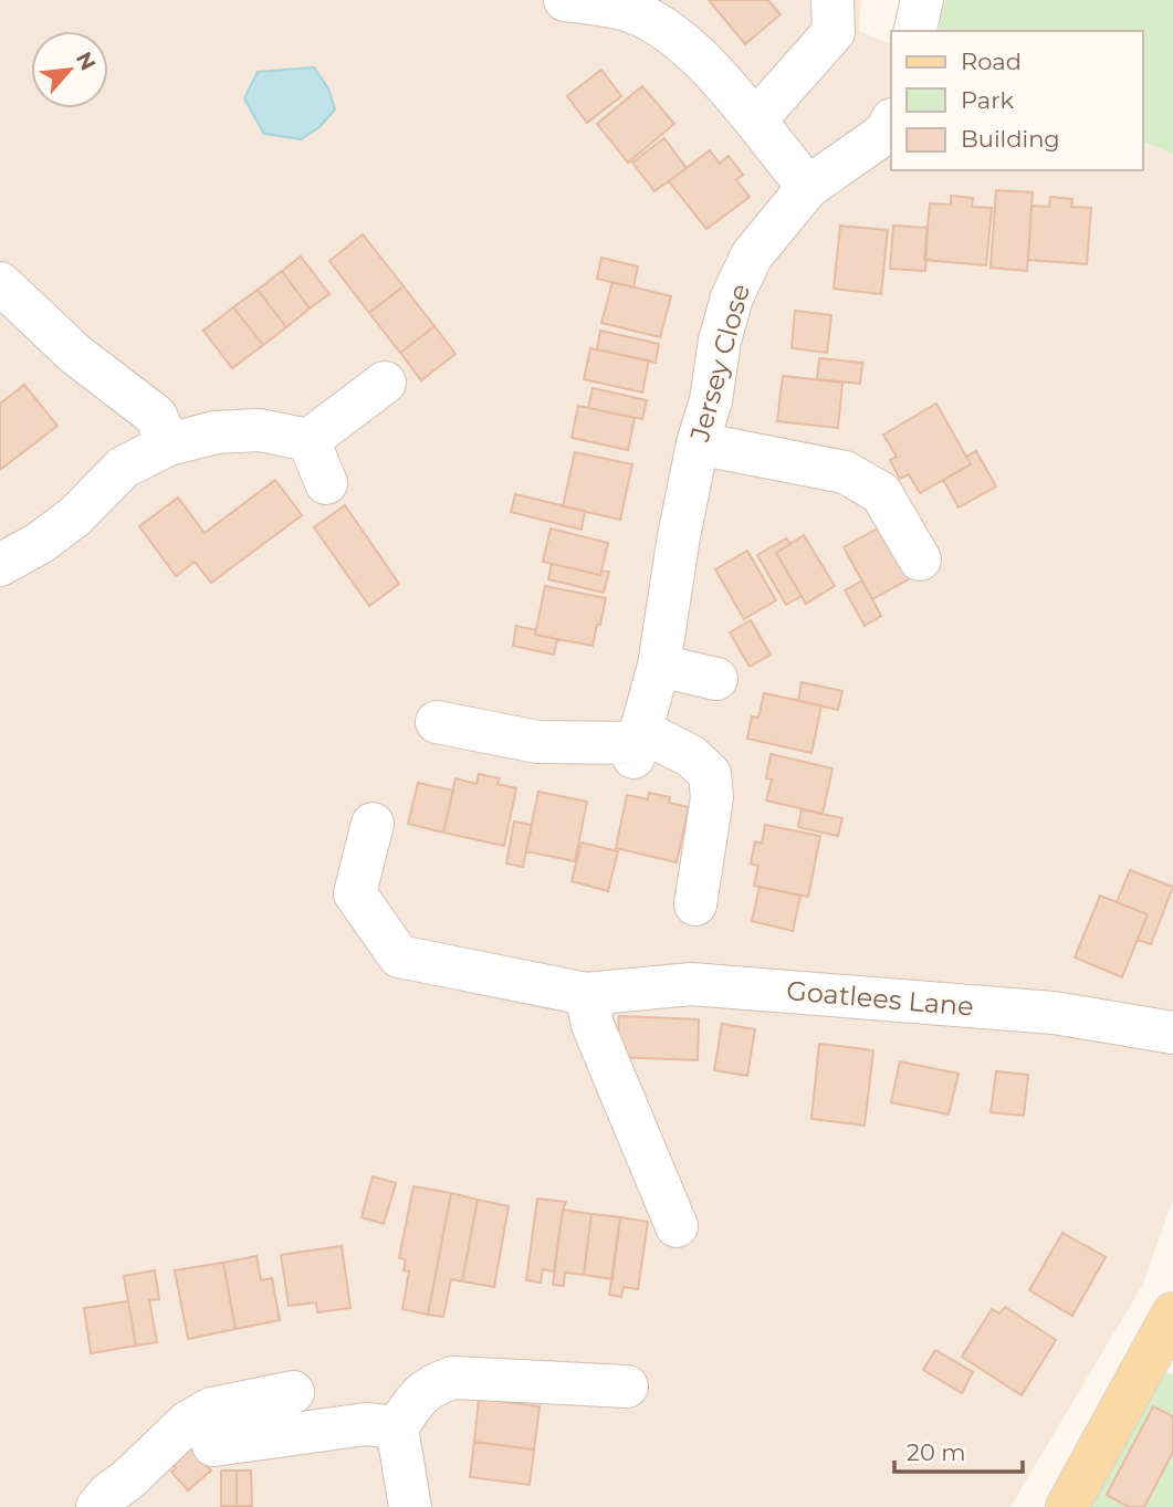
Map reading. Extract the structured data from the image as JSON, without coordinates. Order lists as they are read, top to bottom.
{
  "streets": {
    "street": ["Jersey Close", "Goatlees Lane"]
  },
  "legend": ["Road", "Park", "Building"],
  "scale_bar": "20 m",
  "north": "top right"
}
